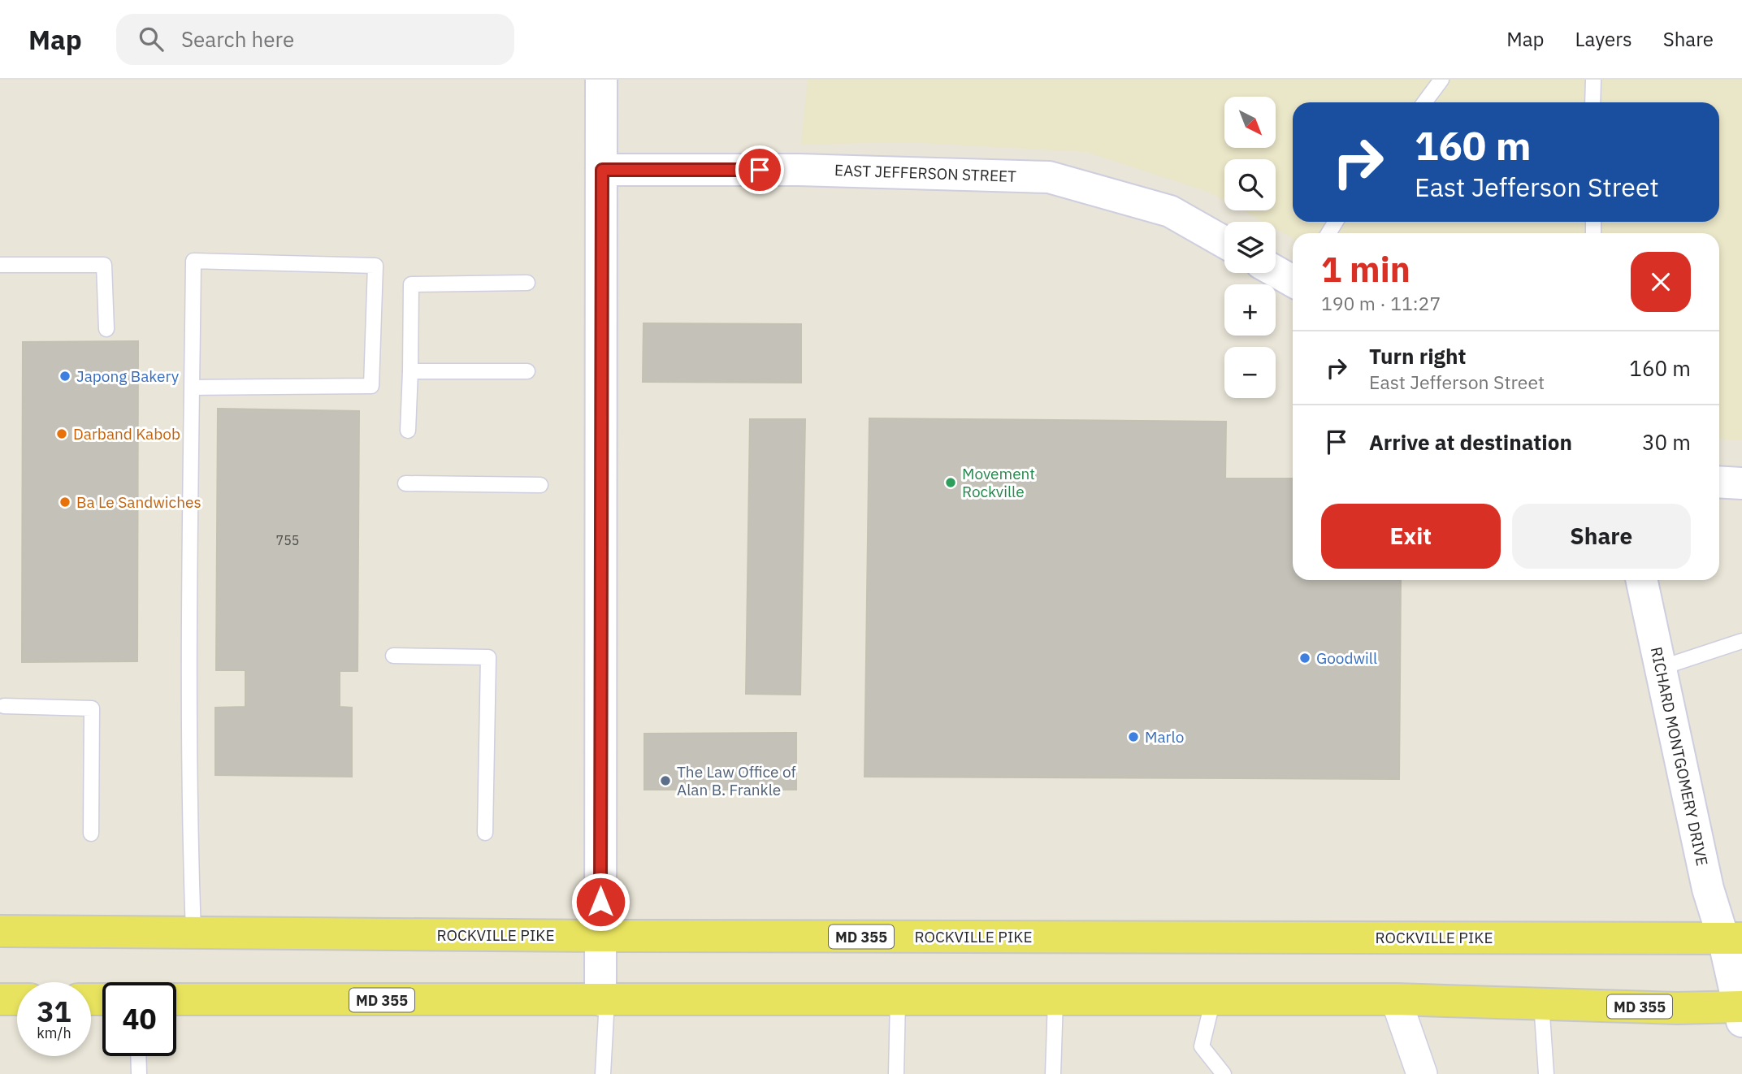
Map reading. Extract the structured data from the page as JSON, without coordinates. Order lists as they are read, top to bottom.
{
  "streets": {
    "main road": ["ROCKVILLE PIKE", "MD 355"],
    "street": ["EAST JEFFERSON STREET", "RICHARD MONTGOMERY DRIVE"]
  },
  "crossings": [
    ["RICHARD MONTGOMERY DRIVE", "ROCKVILLE PIKE"],
    ["RICHARD MONTGOMERY DRIVE", "MD 355"]
  ],
  "places": [
    "Japong Bakery",
    "Darband Kabob",
    "Movement Rockville",
    "Ba Le Sandwiches",
    "Goodwill",
    "Marlo",
    "The Law Office of Alan B. Frankle"
  ],
  "house_numbers": ["755"],
  "north": "bottom right",
  "page": {
    "header": "Map",
    "search": "Search here",
    "nav": ["Map", "Layers", "Share"],
    "map_buttons": ["+", "−"],
    "turn": ["160 m", "East Jefferson Street"],
    "heading": ["1 min", "190 m · 11:27"],
    "list": [
      {
        "name": "Turn right",
        "note": "East Jefferson Street",
        "value": "160 m"
      },
      {
        "name": "Arrive at destination",
        "value": "30 m"
      }
    ],
    "buttons": ["Exit", "Share"],
    "speed": "31 km/h",
    "limit": "40"
  }
}
